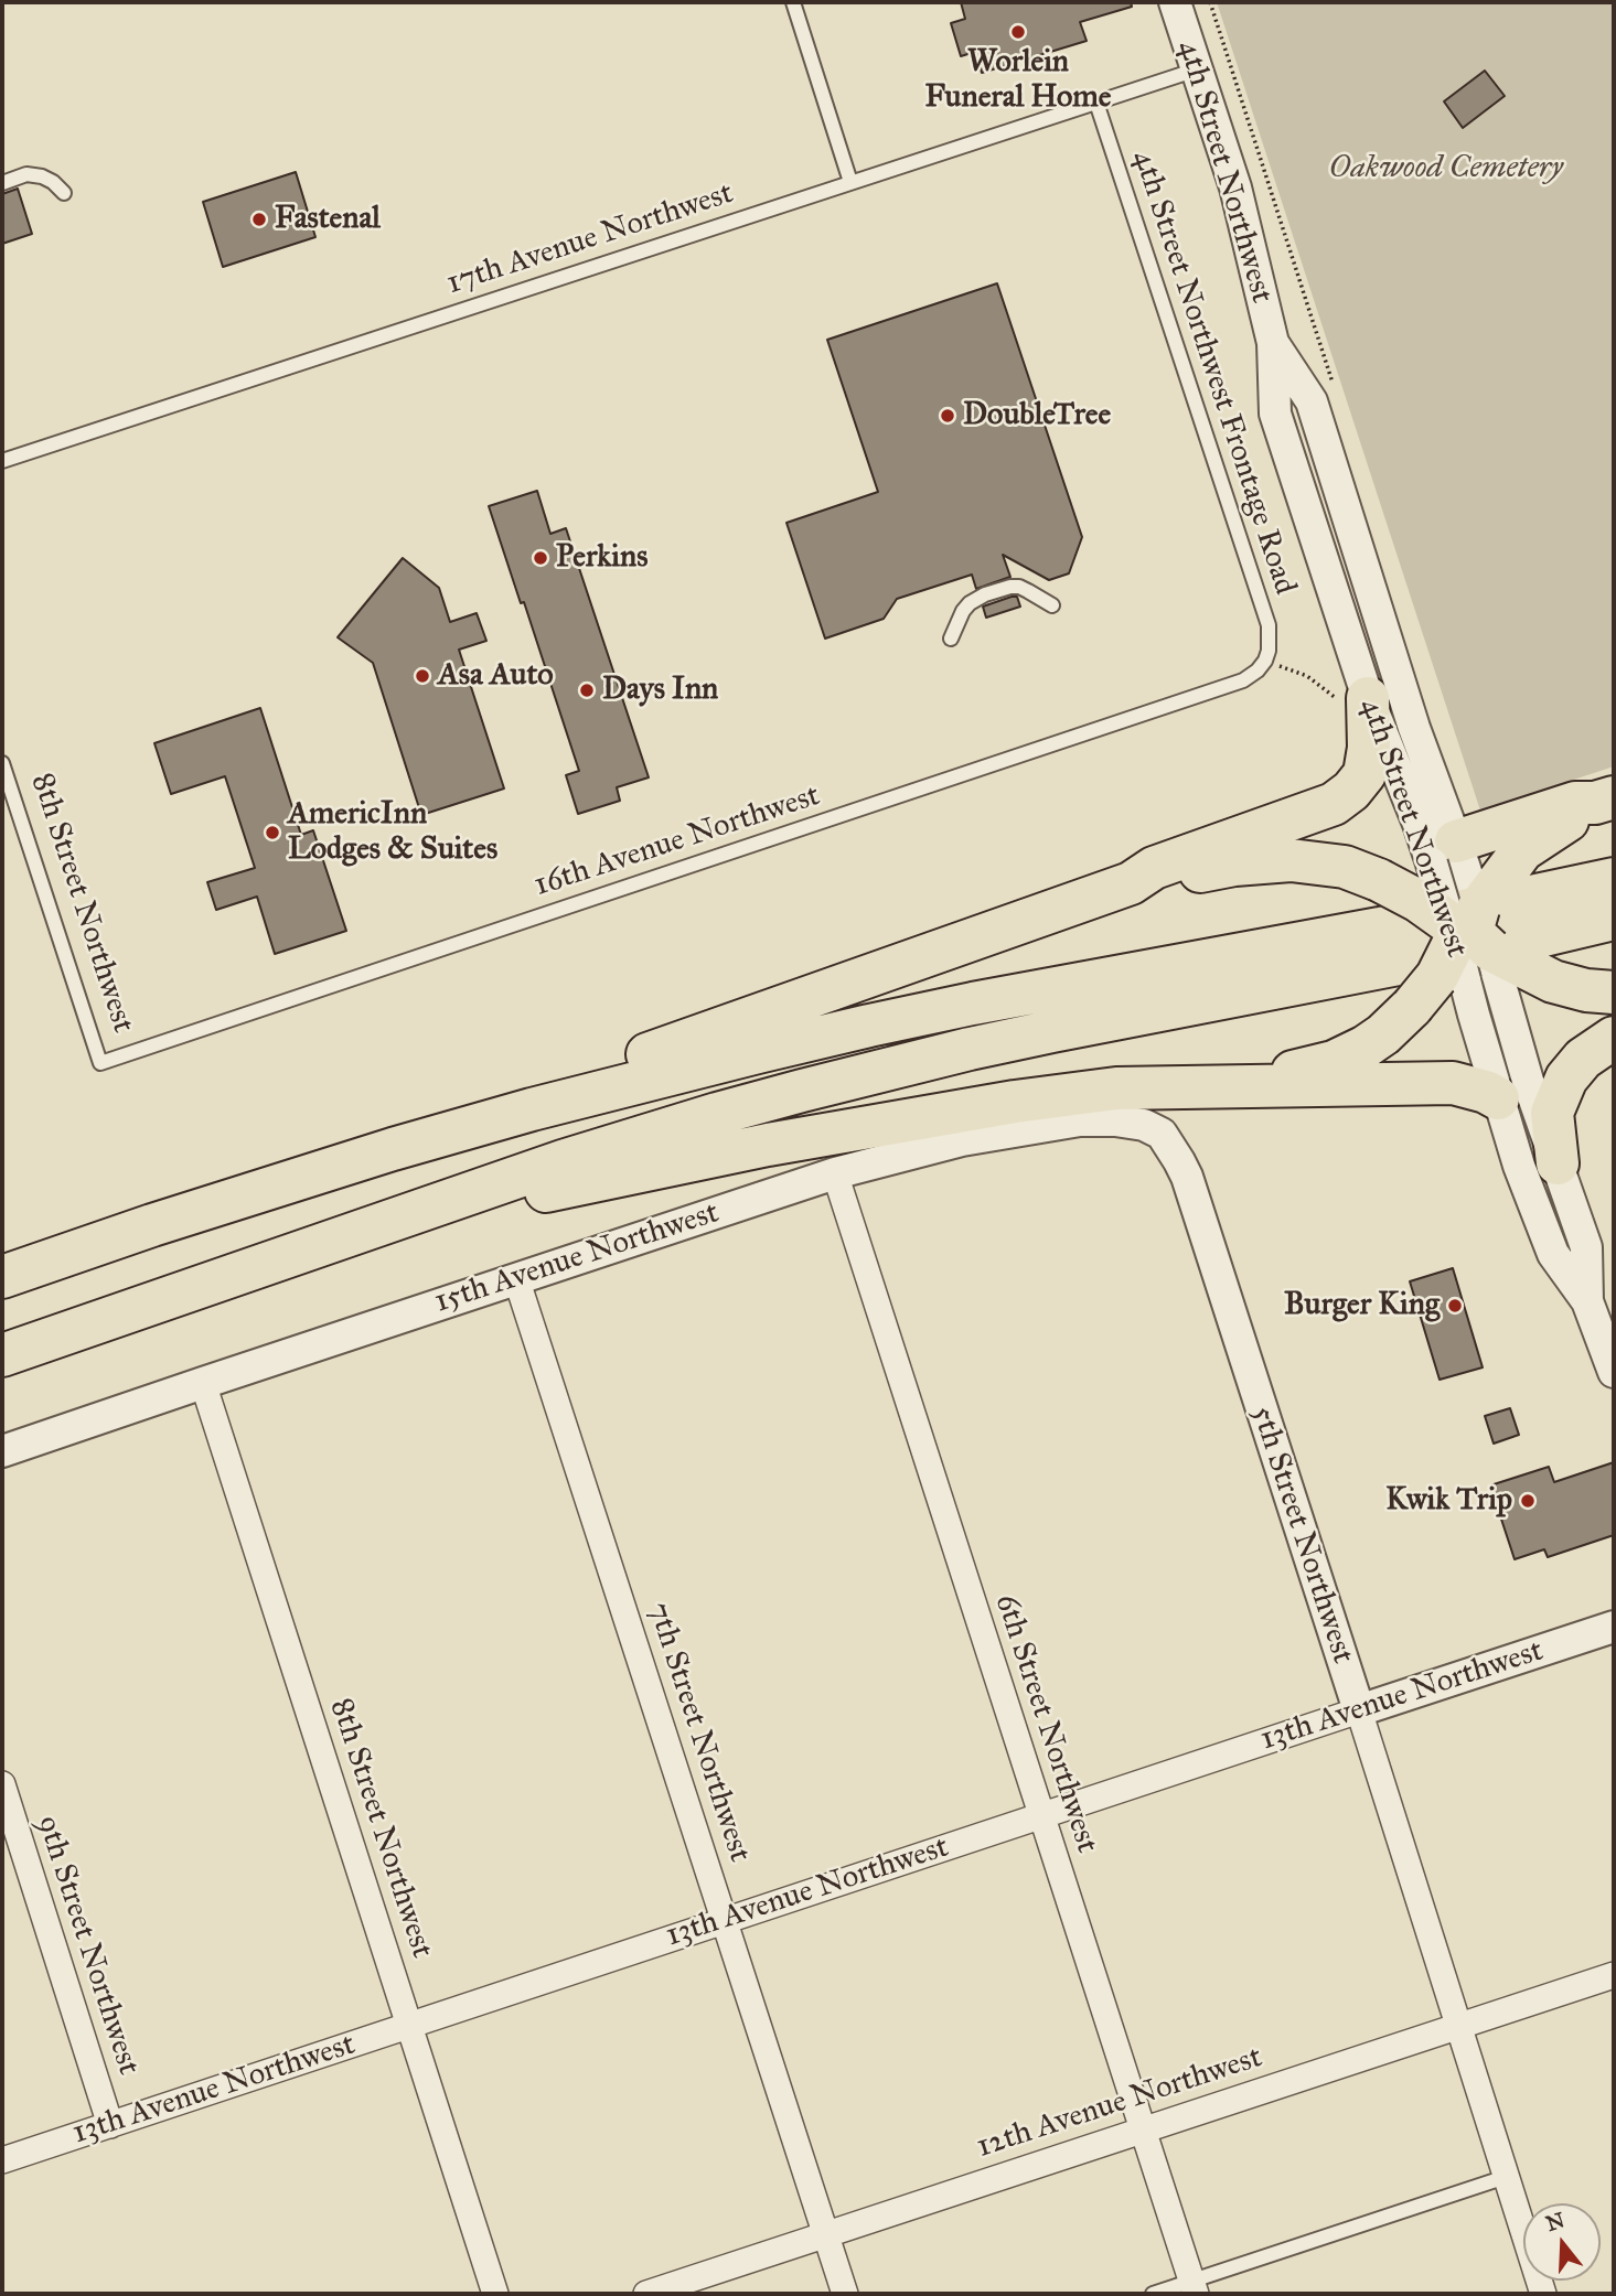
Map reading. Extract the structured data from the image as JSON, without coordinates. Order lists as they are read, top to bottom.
{
  "streets": {
    "street": [
      "4th Street Northwest",
      "8th Street Northwest",
      "15th Avenue Northwest",
      "5th Street Northwest",
      "13th Avenue Northwest",
      "6th Street Northwest",
      "7th Street Northwest",
      "9th Street Northwest",
      "12th Avenue Northwest"
    ],
    "lane": ["17th Avenue Northwest", "4th Street Northwest Frontage Road", "16th Avenue Northwest"]
  },
  "crossings": [
    ["4th Street Northwest", "17th Avenue Northwest"],
    ["17th Avenue Northwest", "4th Street Northwest Frontage Road"],
    ["4th Street Northwest Frontage Road", "16th Avenue Northwest"],
    ["16th Avenue Northwest", "8th Street Northwest"],
    ["8th Street Northwest", "15th Avenue Northwest"],
    ["8th Street Northwest", "13th Avenue Northwest"],
    ["15th Avenue Northwest", "5th Street Northwest"],
    ["15th Avenue Northwest", "6th Street Northwest"],
    ["15th Avenue Northwest", "7th Street Northwest"],
    ["5th Street Northwest", "13th Avenue Northwest"],
    ["5th Street Northwest", "12th Avenue Northwest"],
    ["13th Avenue Northwest", "6th Street Northwest"],
    ["13th Avenue Northwest", "7th Street Northwest"],
    ["13th Avenue Northwest", "9th Street Northwest"],
    ["6th Street Northwest", "12th Avenue Northwest"],
    ["7th Street Northwest", "12th Avenue Northwest"]
  ],
  "parks": ["Oakwood Cemetery"],
  "places": [
    "Worlein Funeral Home",
    "Fastenal",
    "DoubleTree",
    "Perkins",
    "Asa Auto",
    "Days Inn",
    "AmericInn Lodges & Suites",
    "Burger King",
    "Kwik Trip"
  ],
  "north": "top"
}
